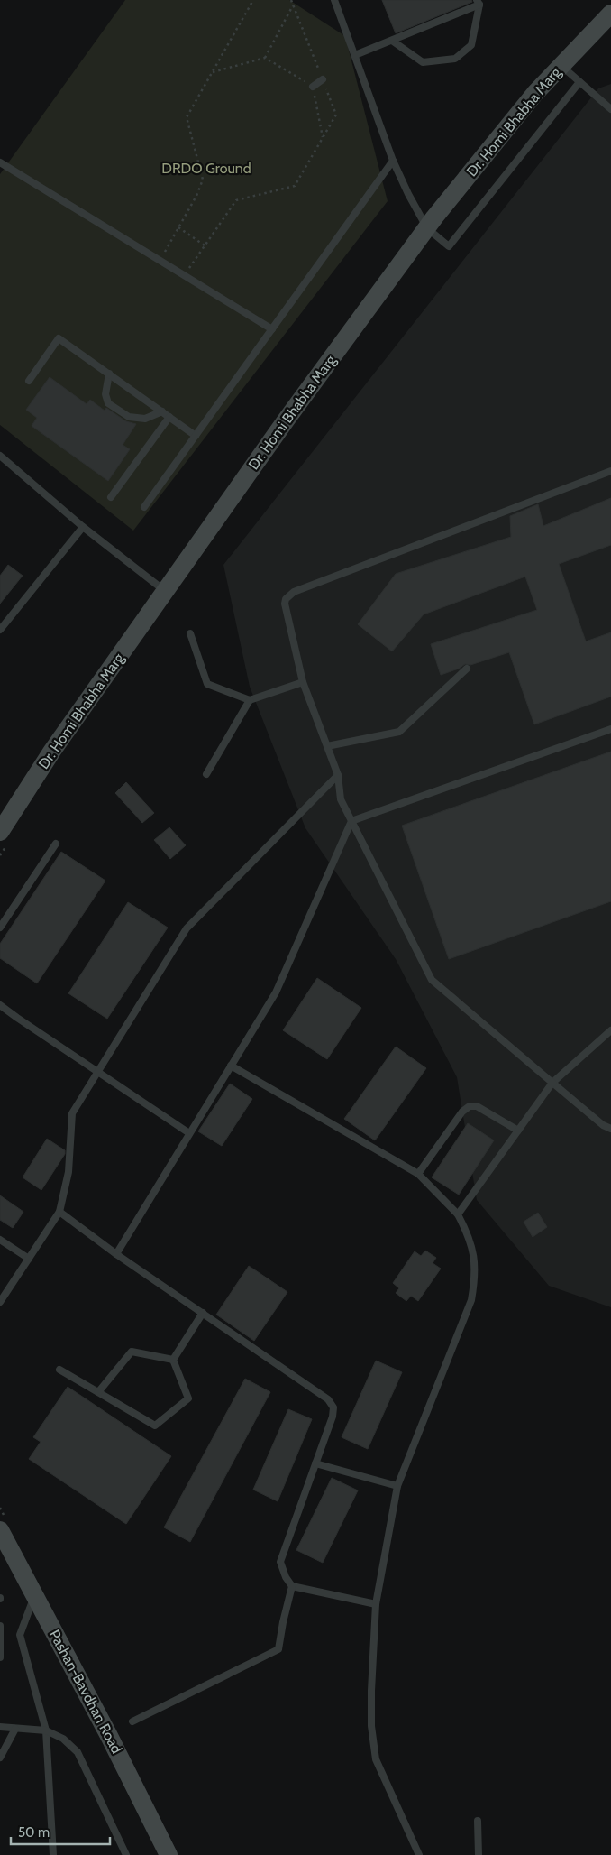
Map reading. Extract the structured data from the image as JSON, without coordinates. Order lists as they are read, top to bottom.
{
  "streets": {
    "main road": ["Dr. Homi Bhabha Marg", "Pashan-Bavdhan Road"]
  },
  "parks": ["DRDO Ground"],
  "scale_bar": "50 m"
}
